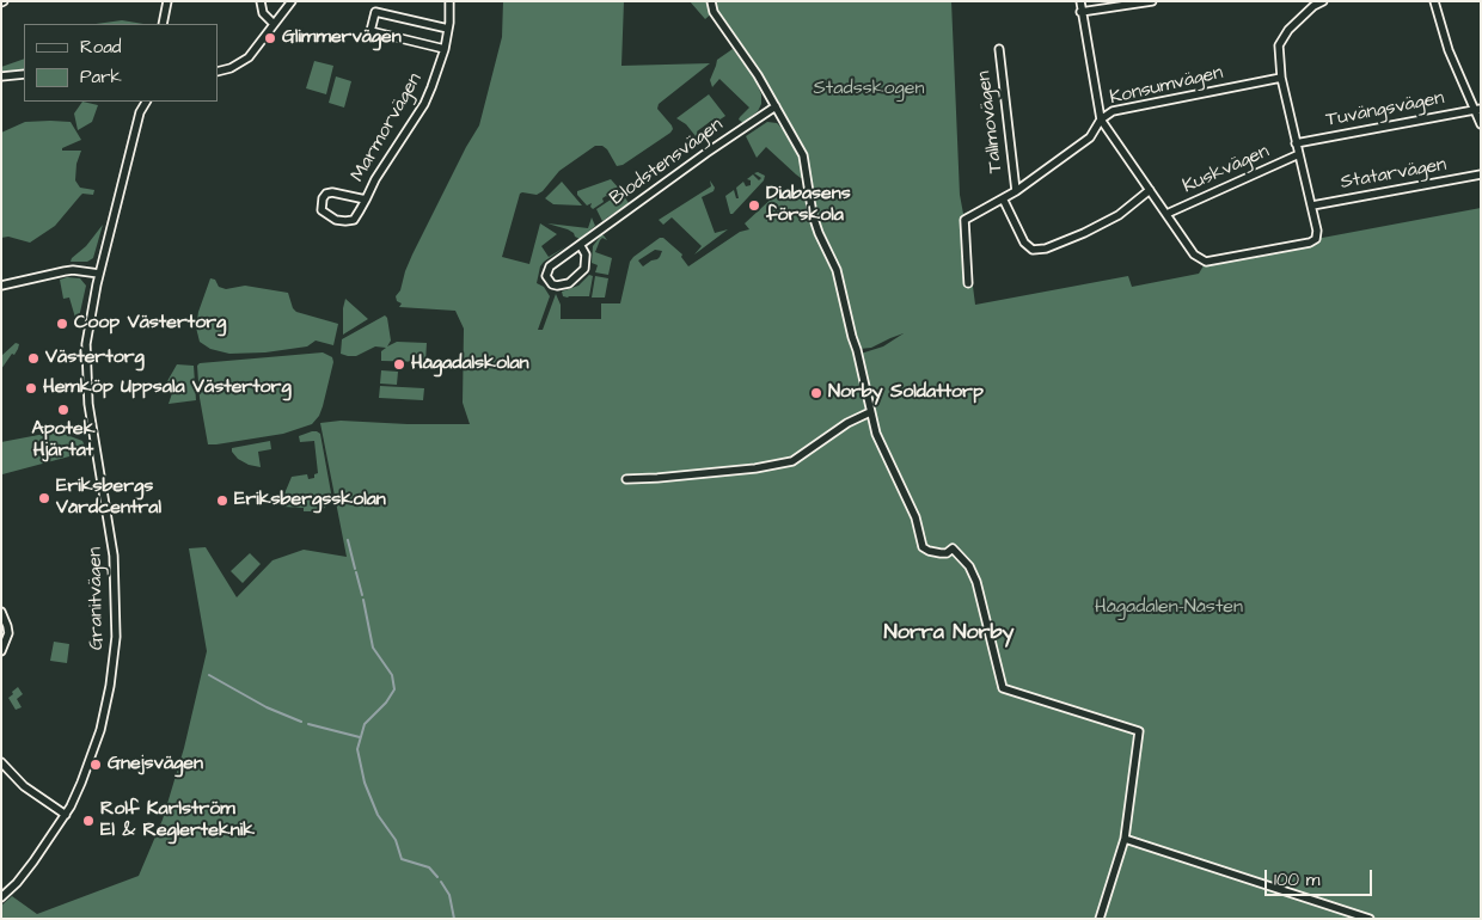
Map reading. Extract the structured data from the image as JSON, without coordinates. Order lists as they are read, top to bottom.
{
  "streets": {
    "street": [
      "Konsumvägen",
      "Tuvängsvägen",
      "Tallmovägen",
      "Marmorvägen",
      "Blodstensvägen",
      "Kuskvägen",
      "Statarvägen",
      "Granitvägen"
    ]
  },
  "crossings": [
    ["Konsumvägen", "Tallmovägen"]
  ],
  "districts": ["Norra Norby"],
  "parks": ["Stadsskogen", "Hågadalen-Nåsten"],
  "places": [
    "Glimmervägen",
    "Diabasens förskola",
    "Coop Västertorg",
    "Västertorg",
    "Hågadalskolan",
    "Hemköp Uppsala Västertorg",
    "Norby Soldattorp",
    "Apotek Hjärtat",
    "Eriksbergs Vårdcentral",
    "Eriksbergsskolan",
    "Gnejsvägen",
    "Rolf Karlström El & Reglerteknik"
  ],
  "legend": ["Road", "Park"],
  "scale_bar": "100 m"
}
